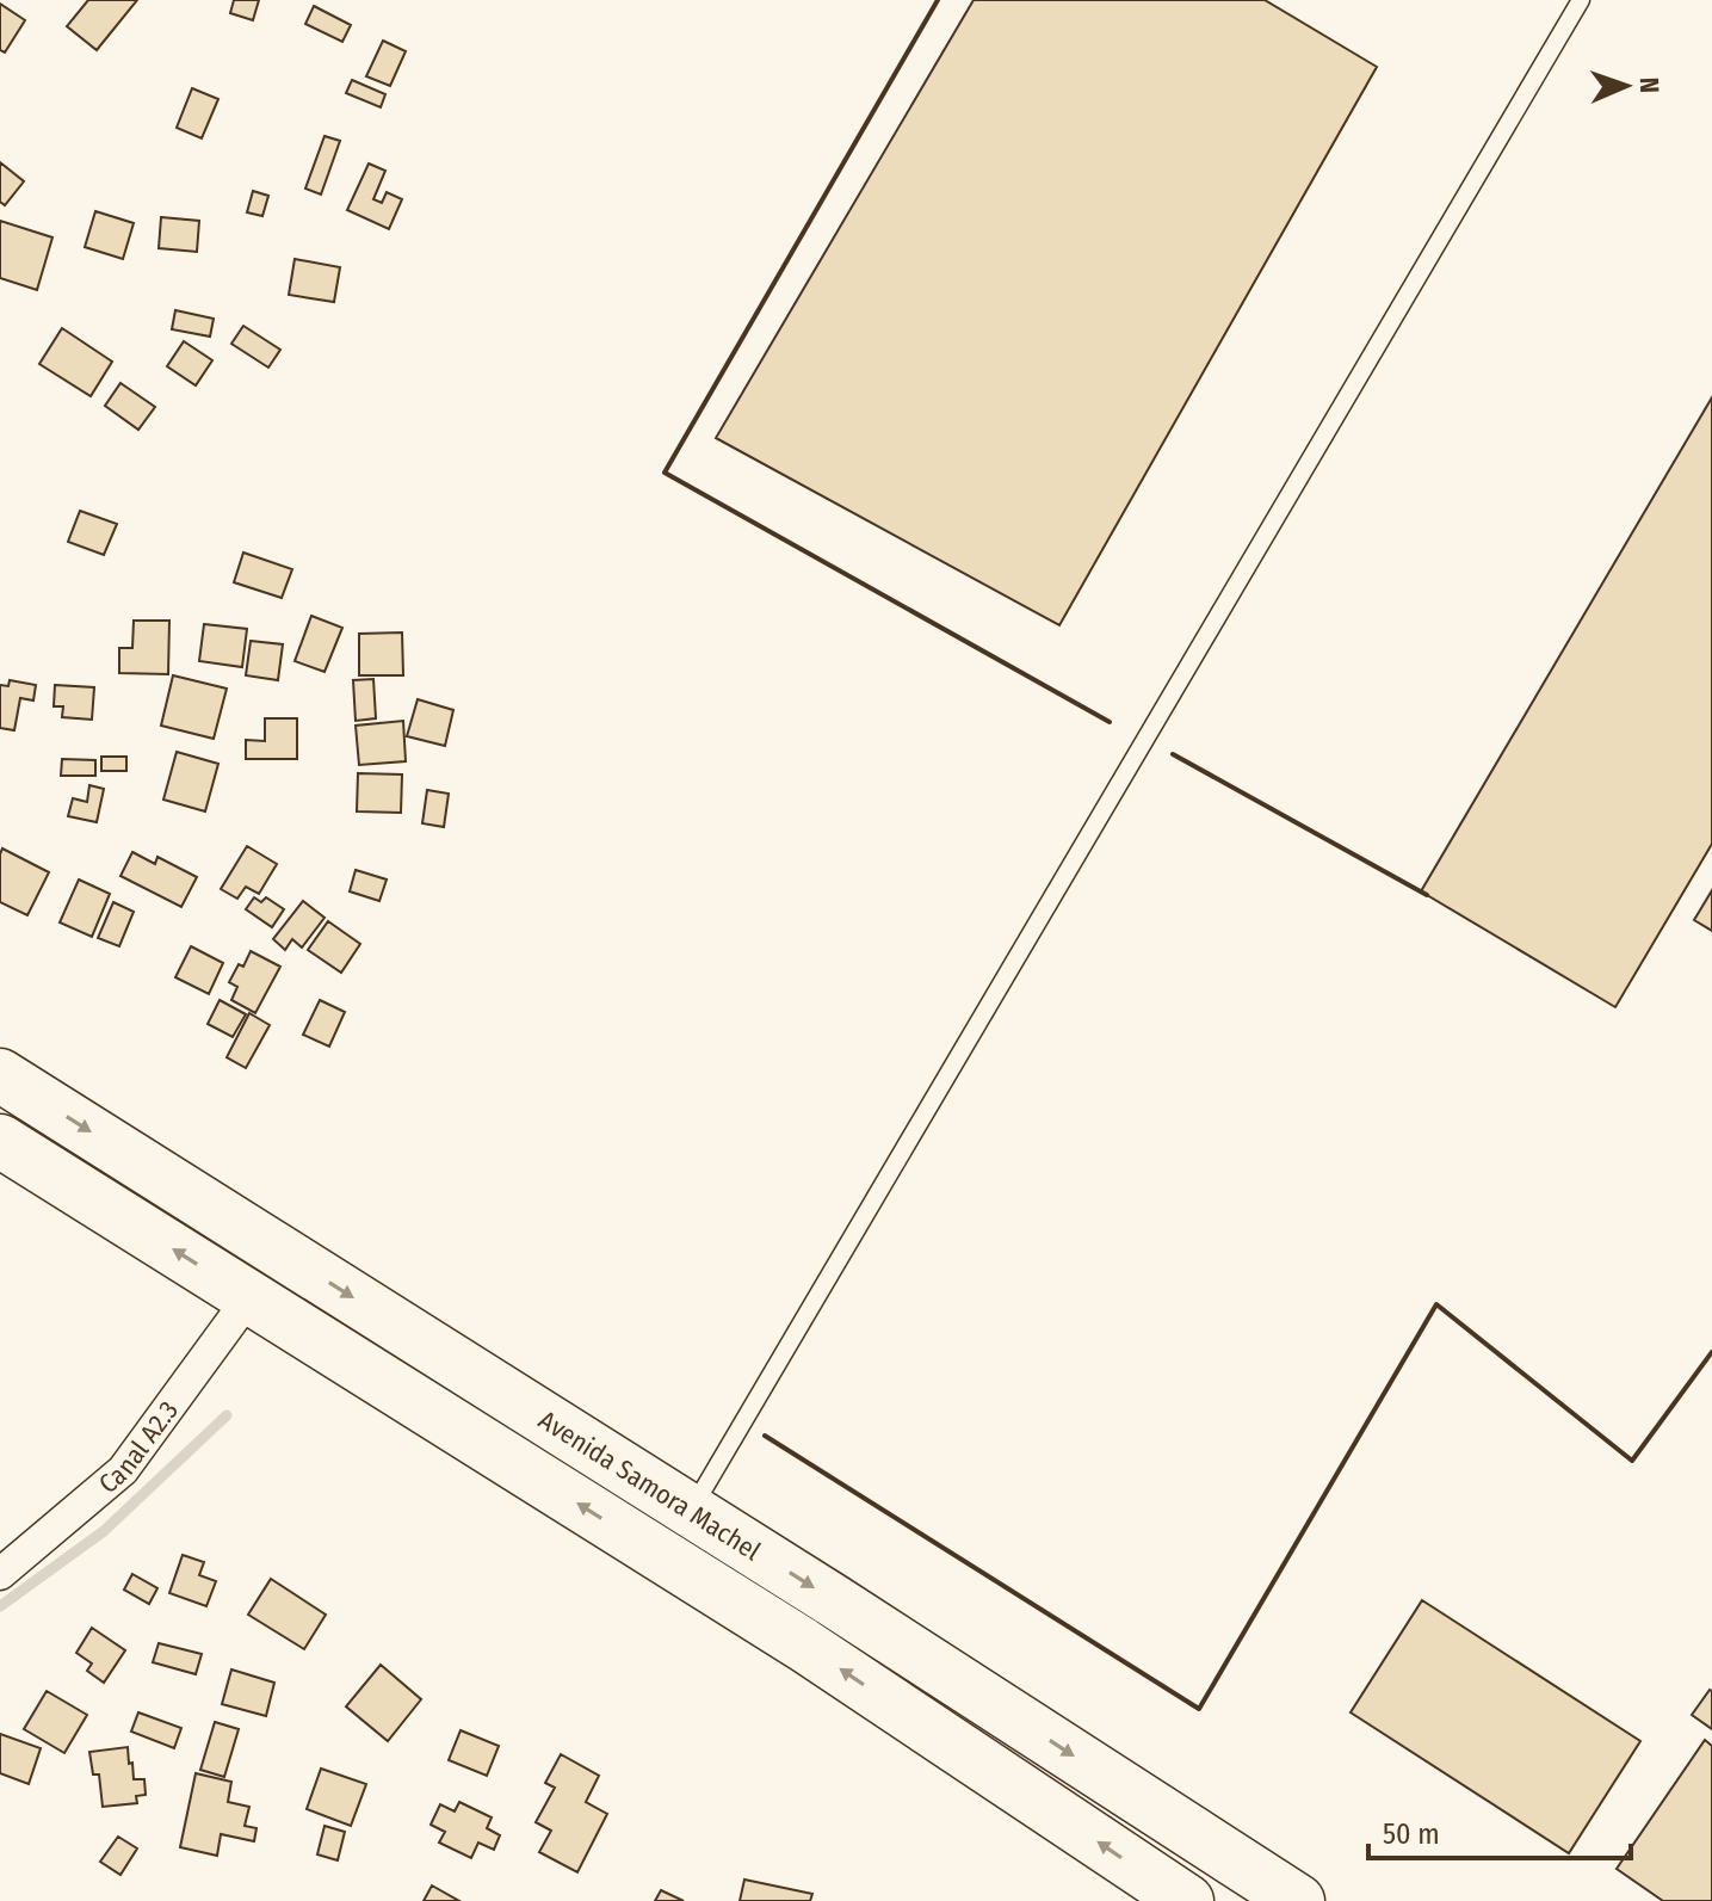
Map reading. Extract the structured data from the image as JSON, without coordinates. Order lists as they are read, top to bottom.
{
  "streets": {
    "highway": ["Avenida Samora Machel"],
    "street": ["Canal A2.3"]
  },
  "crossings": [
    ["Canal A2.3", "Avenida Samora Machel"]
  ],
  "scale_bar": "50 m",
  "north": "right"
}
